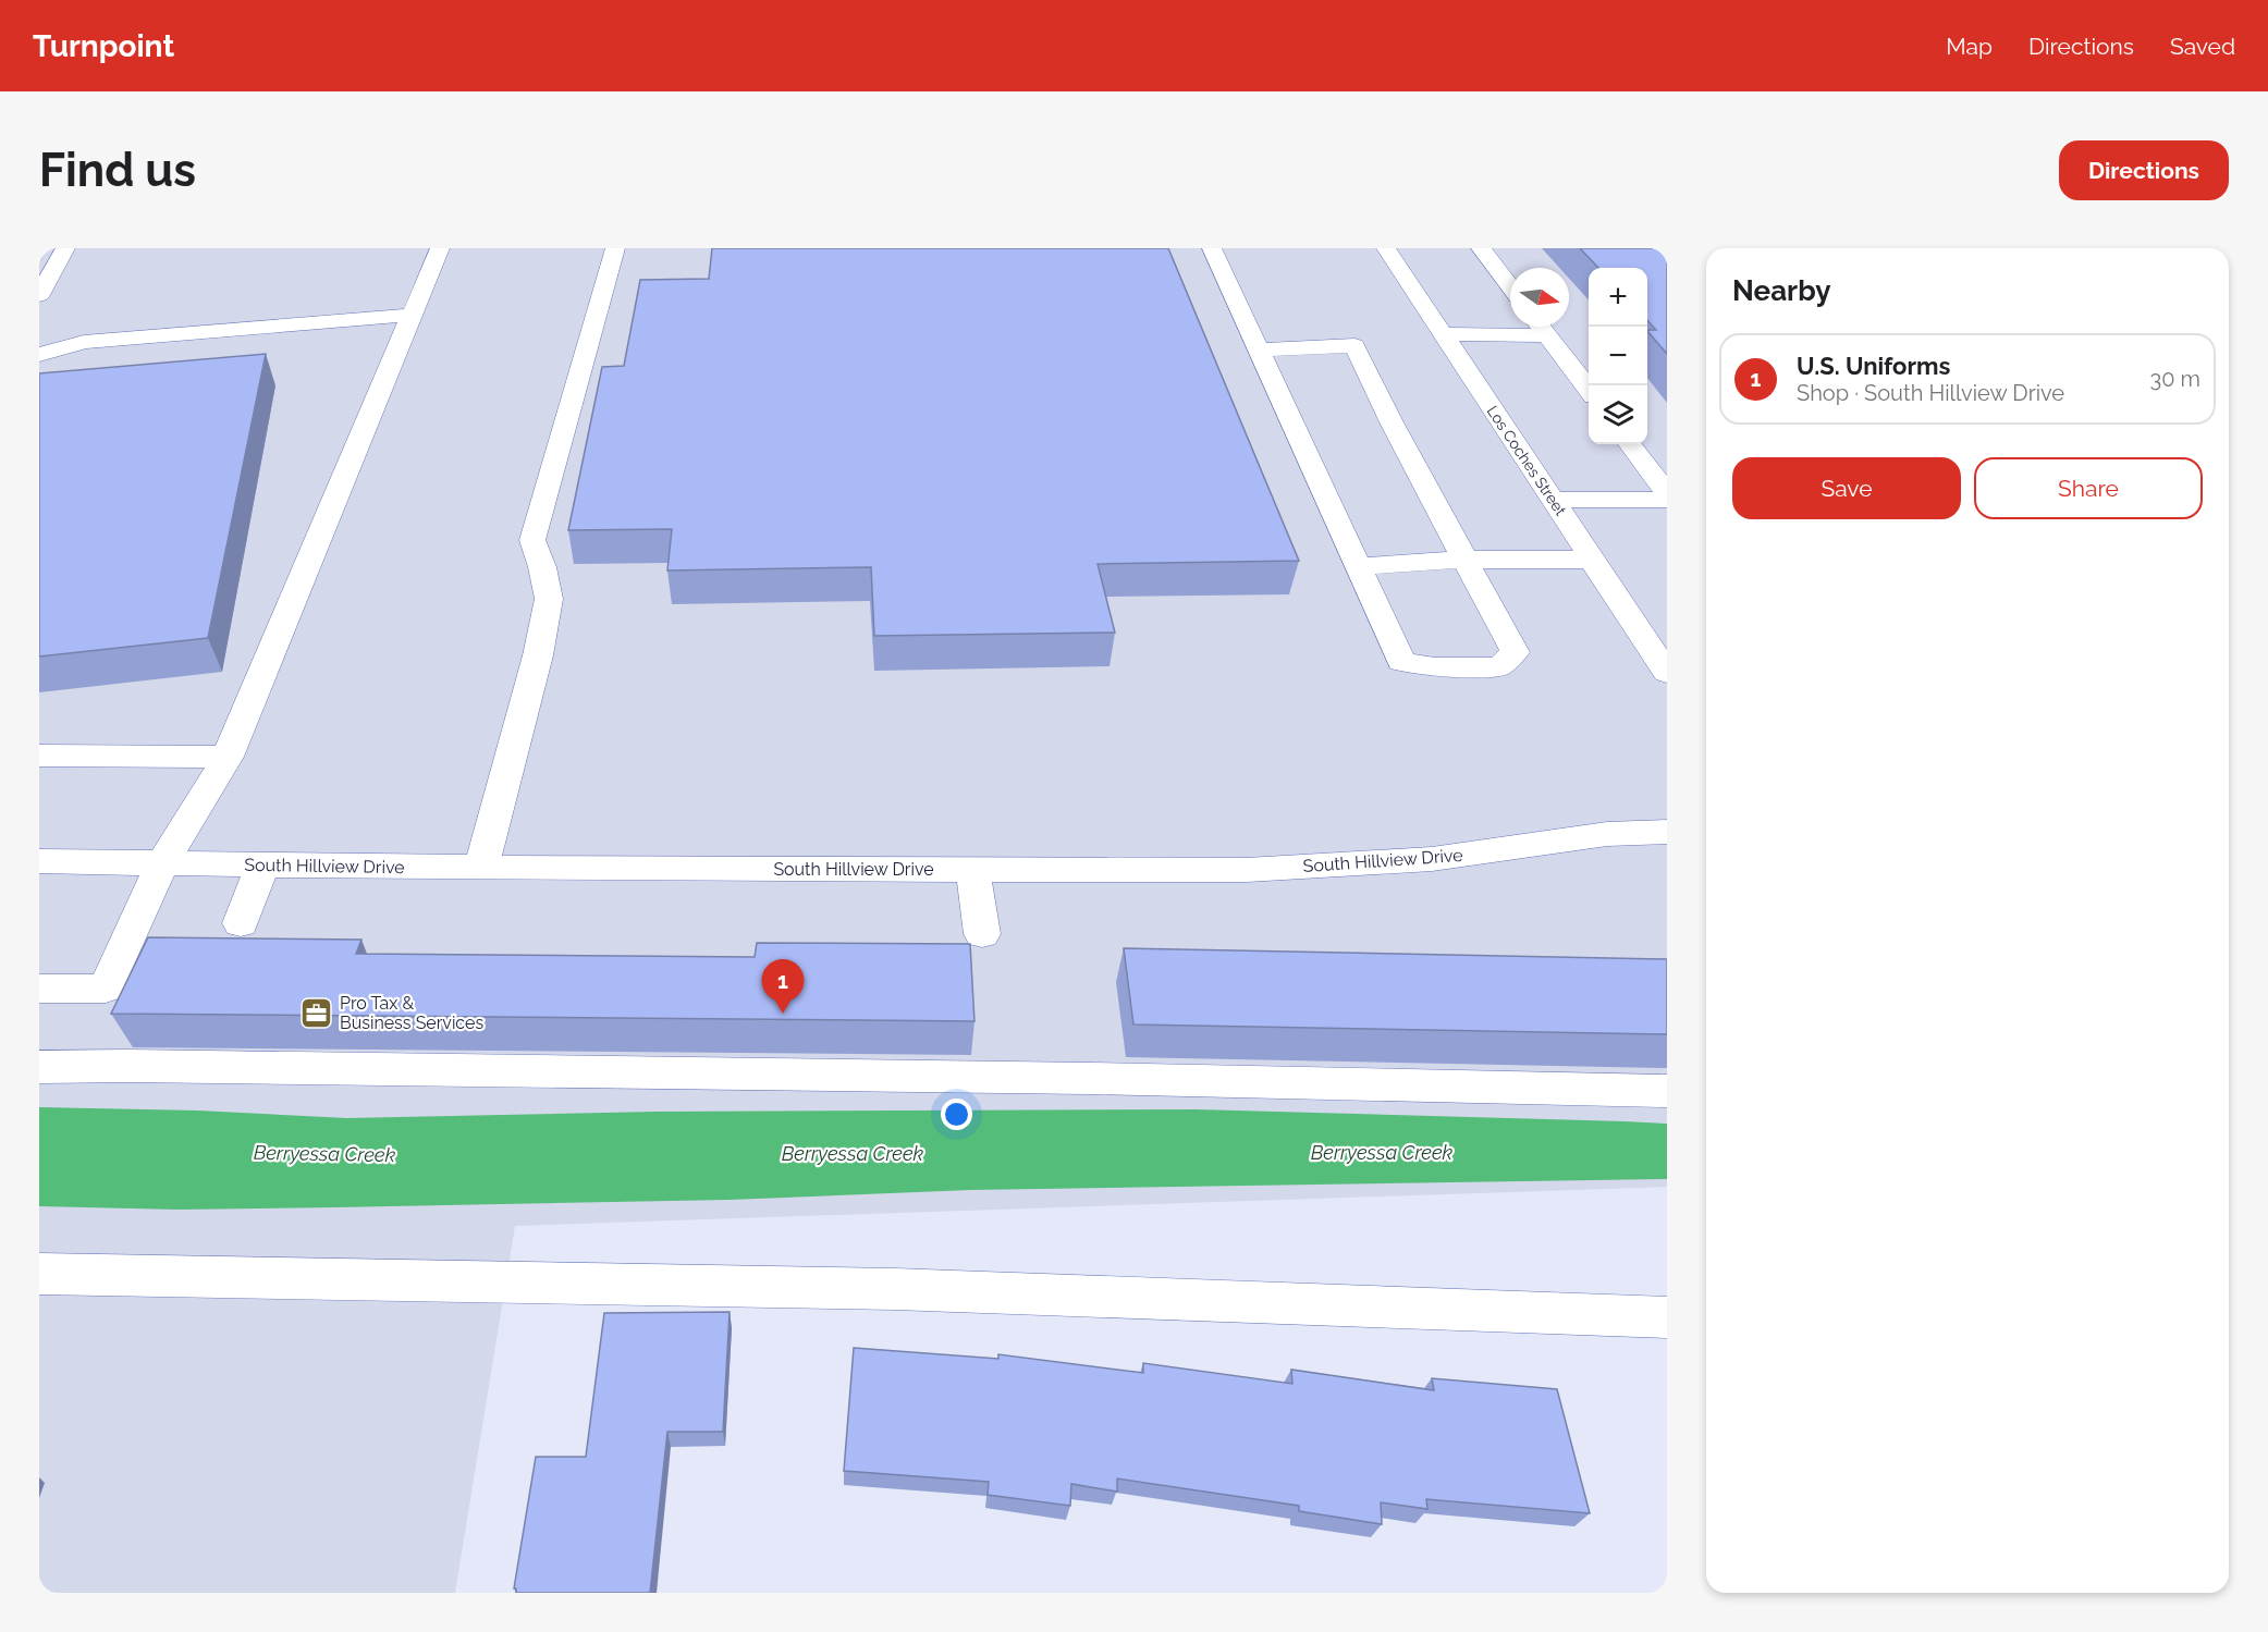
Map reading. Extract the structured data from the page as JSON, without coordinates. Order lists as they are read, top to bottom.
{
  "streets": {
    "street": ["Los Coches Street", "South Hillview Drive"]
  },
  "water": ["Berryessa Creek"],
  "places": {
    "office": ["Pro Tax & Business Services"]
  },
  "north": "right",
  "page": {
    "header": "Turnpoint",
    "nav": ["Map", "Directions", "Saved"],
    "buttons": [
      "Directions",
      ["Save", "Share"]
    ],
    "title": "Find us",
    "heading": "Nearby",
    "map_buttons": ["+", "−"],
    "list": [
      {
        "mark": "1",
        "name": "U.S. Uniforms",
        "note": "Shop · South Hillview Drive",
        "value": "30 m"
      }
    ],
    "pins": "1"
  }
}
